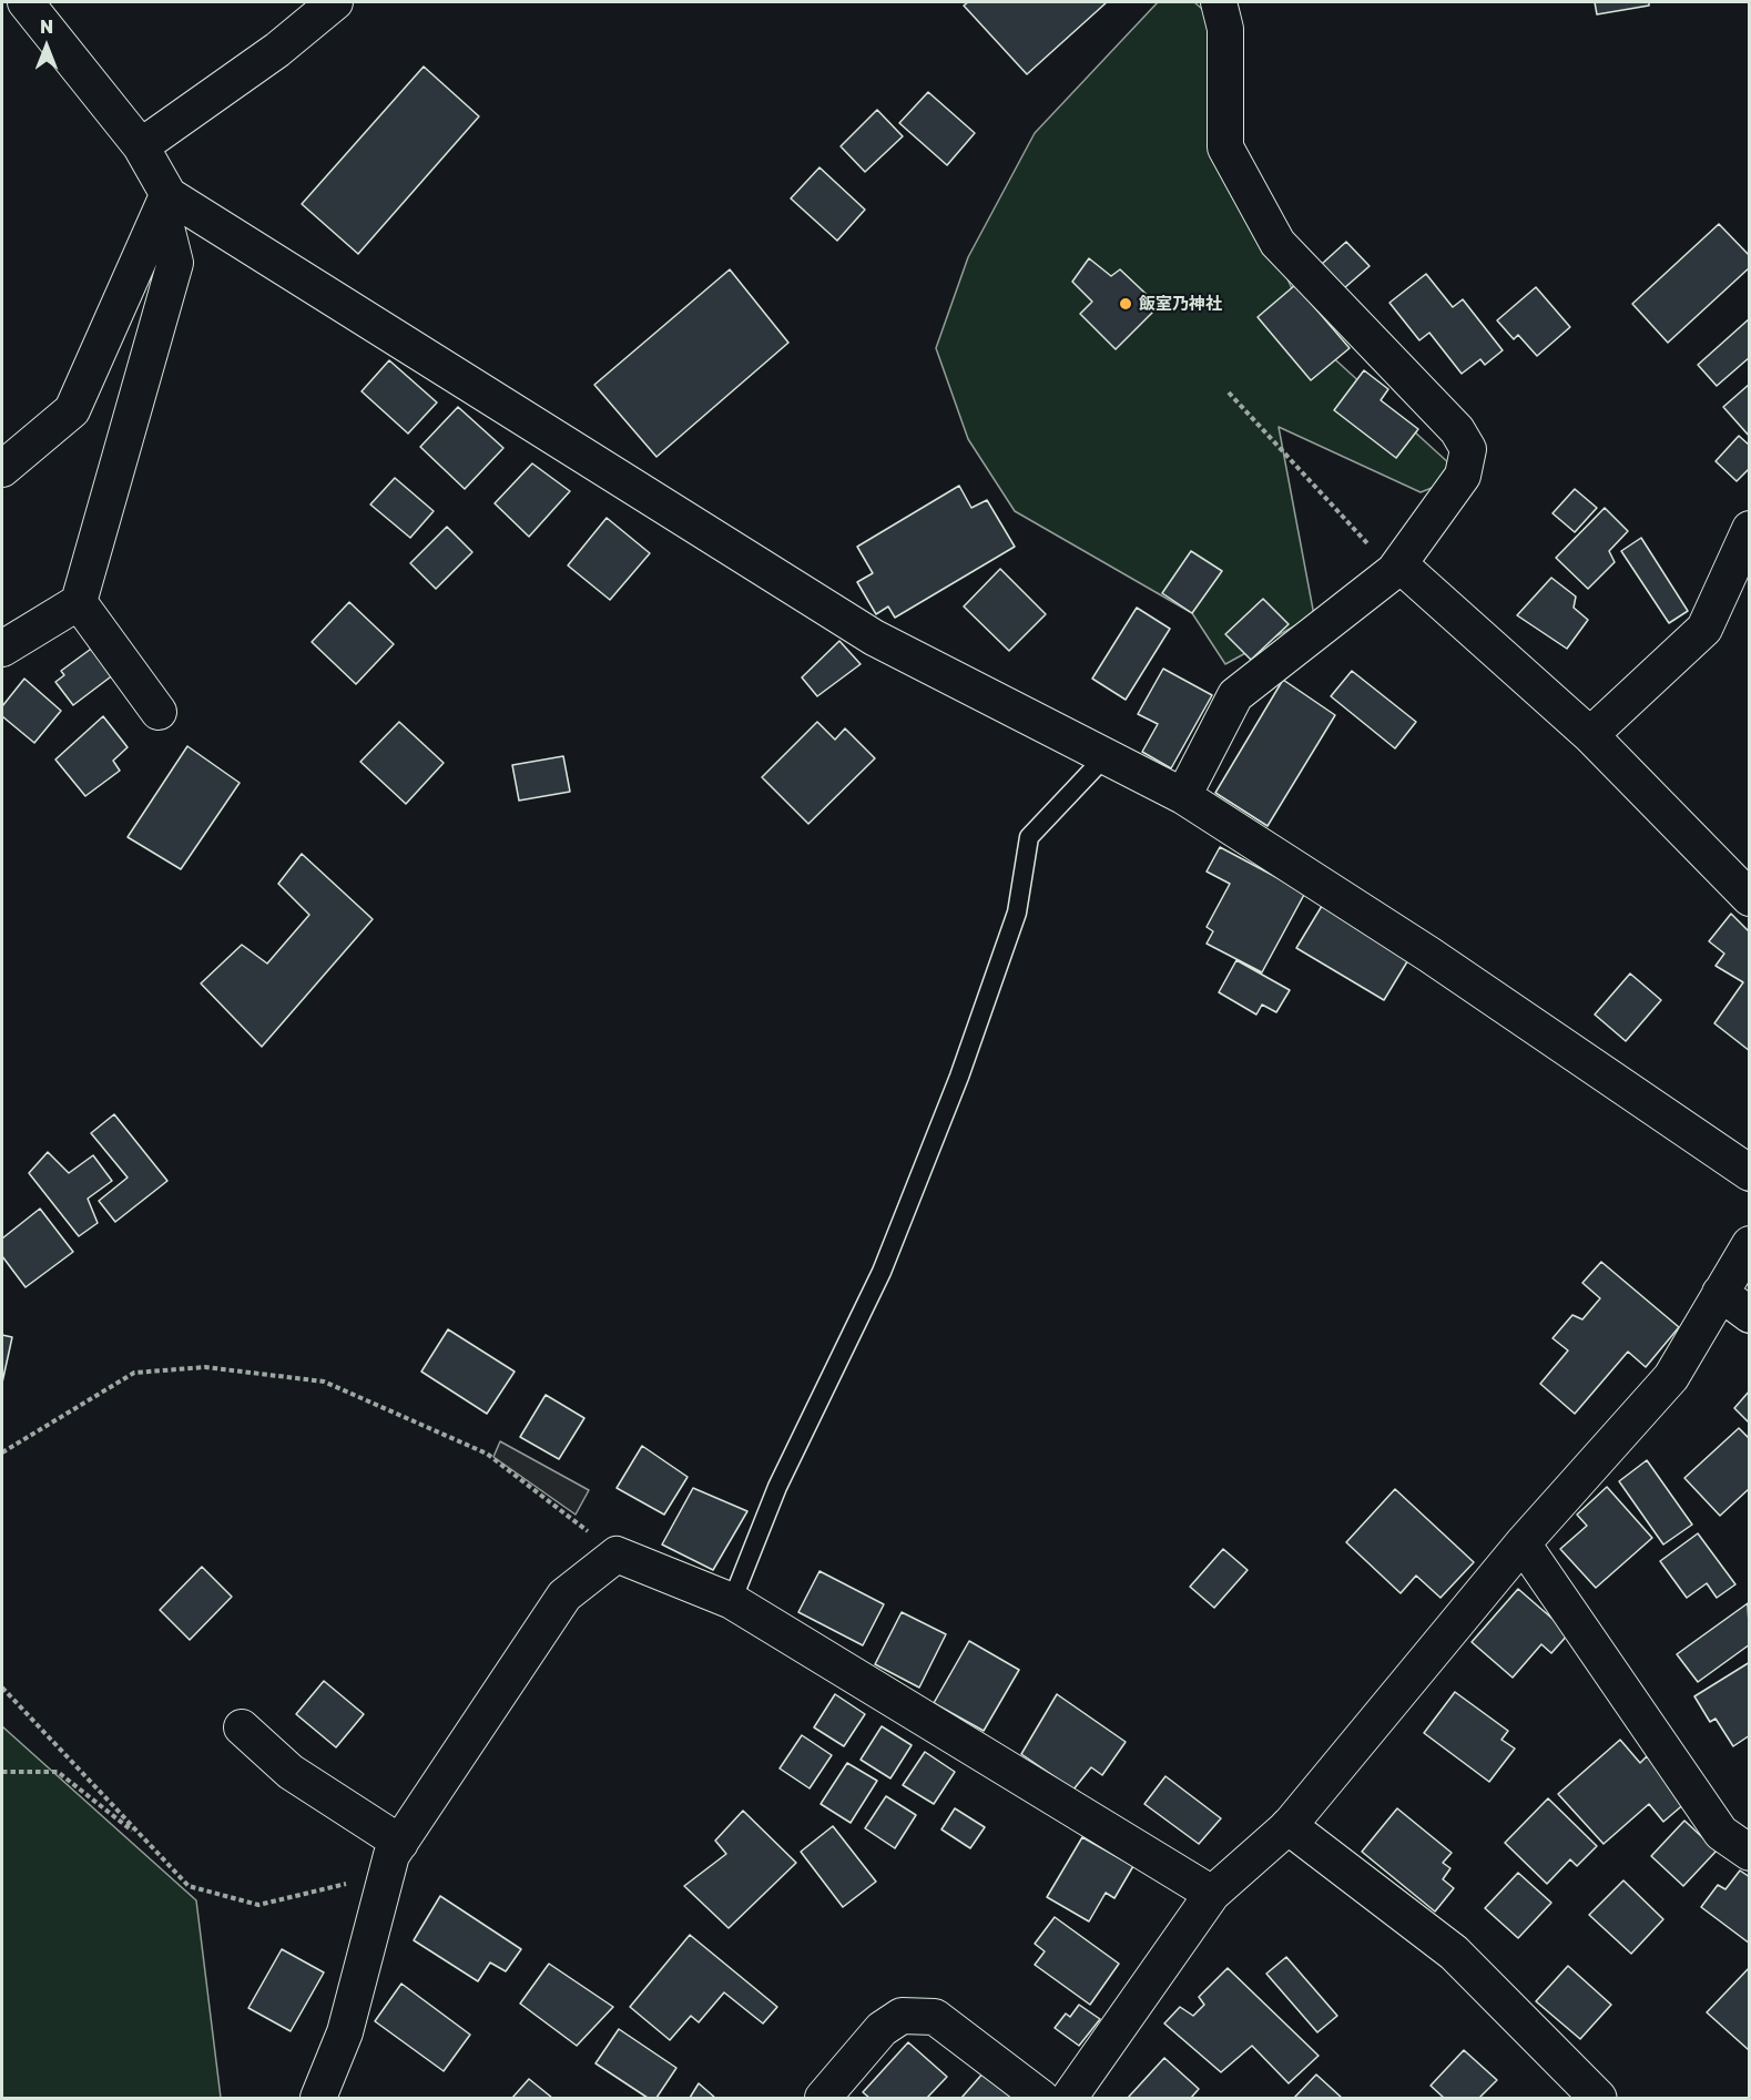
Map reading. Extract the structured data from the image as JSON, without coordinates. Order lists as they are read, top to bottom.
{
  "places": ["飯室乃神社"],
  "north": "top"
}
